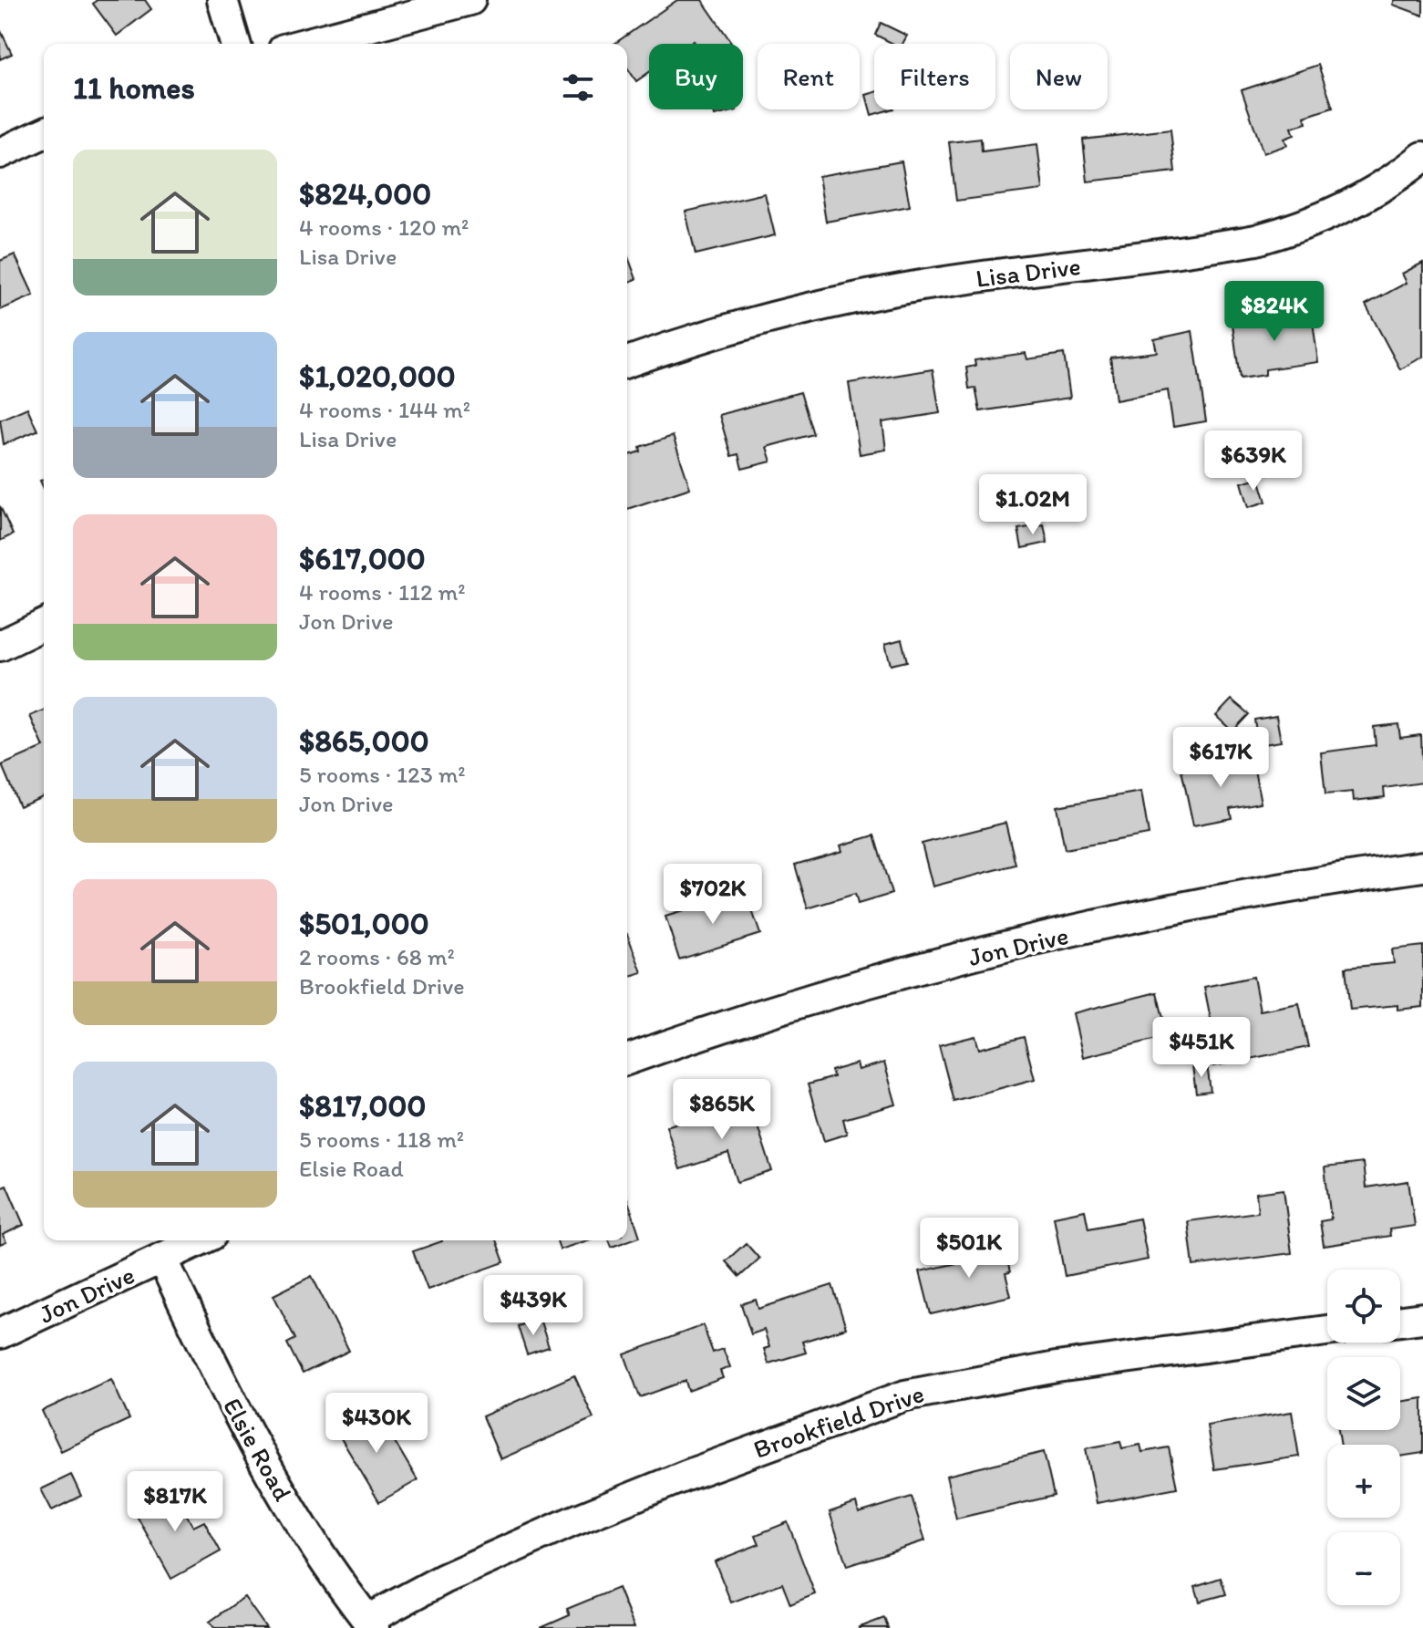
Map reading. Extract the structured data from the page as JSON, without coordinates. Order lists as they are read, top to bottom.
{
  "streets": {
    "street": [
      "Lisa Drive",
      "Jon Drive",
      "Brookfield Drive",
      "Elsie Road"
    ]
  },
  "crossings": [
    ["Jon Drive", "Elsie Road"],
    ["Brookfield Drive", "Elsie Road"]
  ],
  "page": {
    "chip": [
      "Buy",
      "Rent",
      "Filters",
      "New"
    ],
    "heading": "11 homes",
    "list": [
      {
        "name": "$824,000",
        "note": "4 rooms · 120 m² · Lisa Drive"
      },
      {
        "name": "$1,020,000",
        "note": "4 rooms · 144 m² · Lisa Drive"
      },
      {
        "name": "$617,000",
        "note": "4 rooms · 112 m² · Jon Drive"
      },
      {
        "name": "$865,000",
        "note": "5 rooms · 123 m² · Jon Drive"
      },
      {
        "name": "$501,000",
        "note": "2 rooms · 68 m² · Brookfield Drive"
      },
      {
        "name": "$817,000",
        "note": "5 rooms · 118 m² · Elsie Road"
      }
    ],
    "price": [
      "$824K",
      "$639K",
      "$1.02M",
      "$617K",
      "$702K",
      "$451K",
      "$865K",
      "$501K",
      "$439K",
      "$430K",
      "$817K"
    ],
    "map_buttons": ["+", "−"]
  }
}
